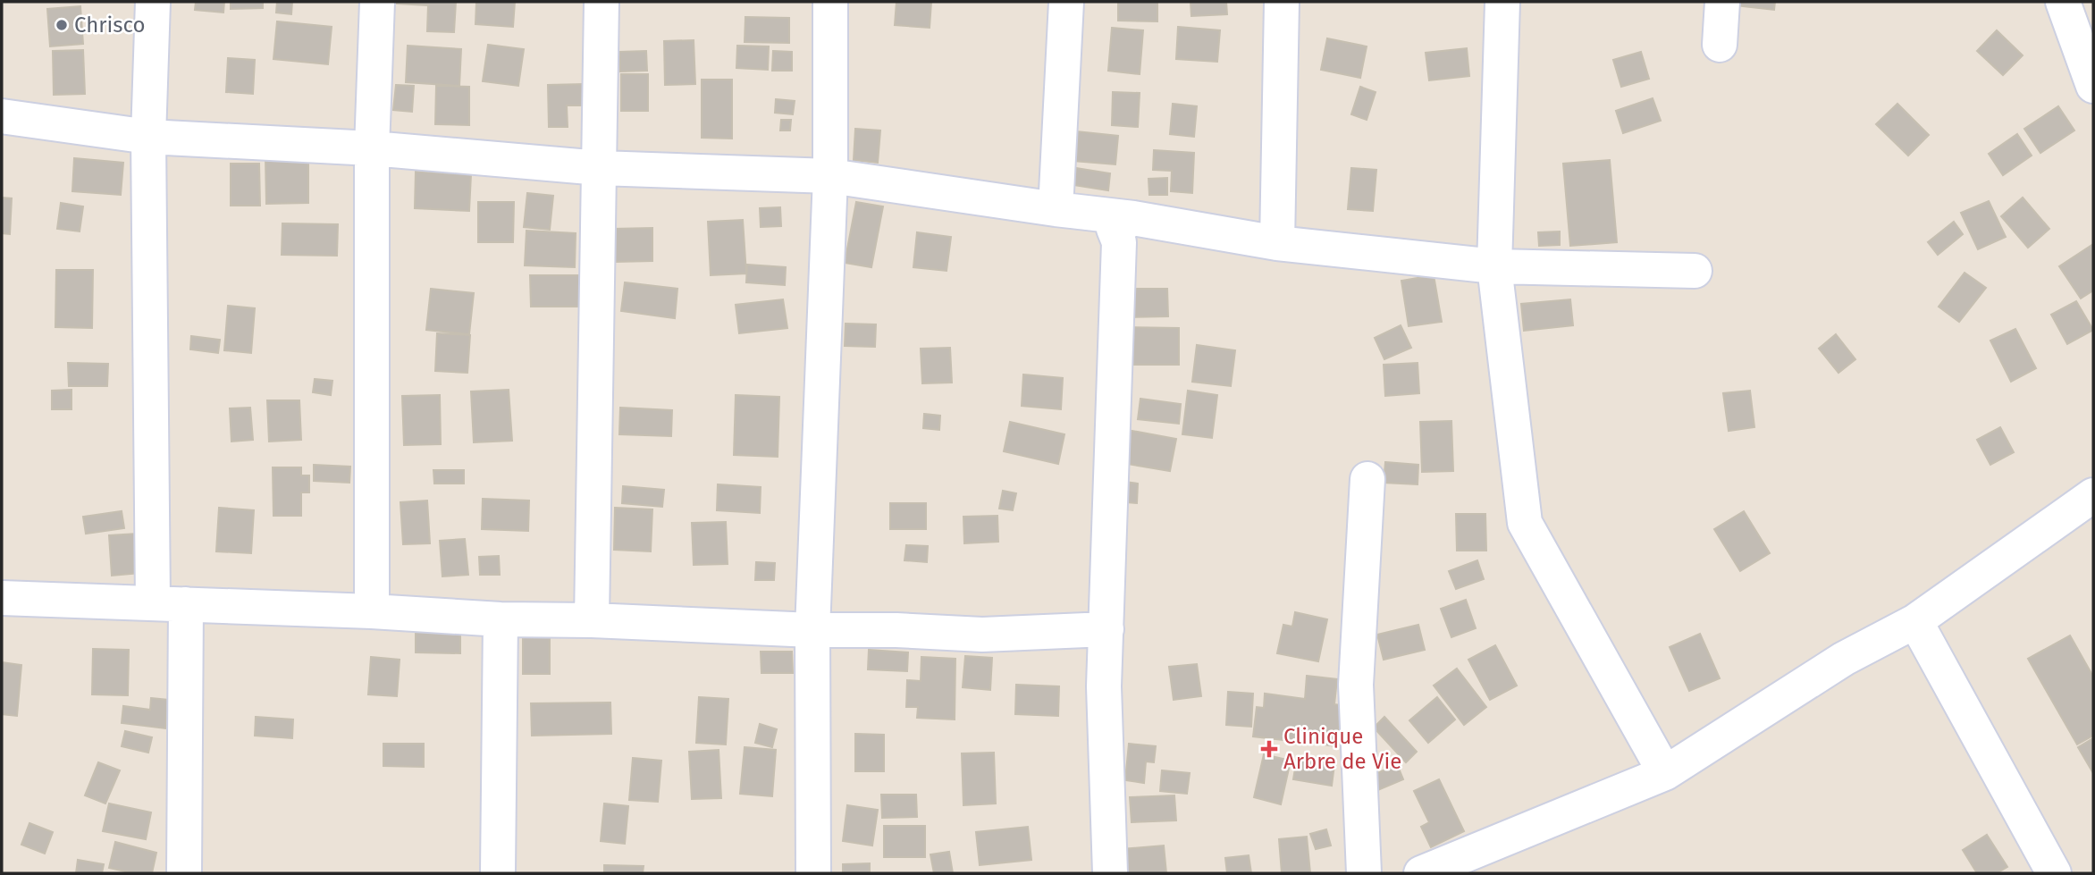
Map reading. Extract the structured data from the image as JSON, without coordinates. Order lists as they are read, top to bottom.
{
  "places": {
    "other": ["Chrisco"],
    "health": ["Clinique Arbre de Vie"]
  }
}
